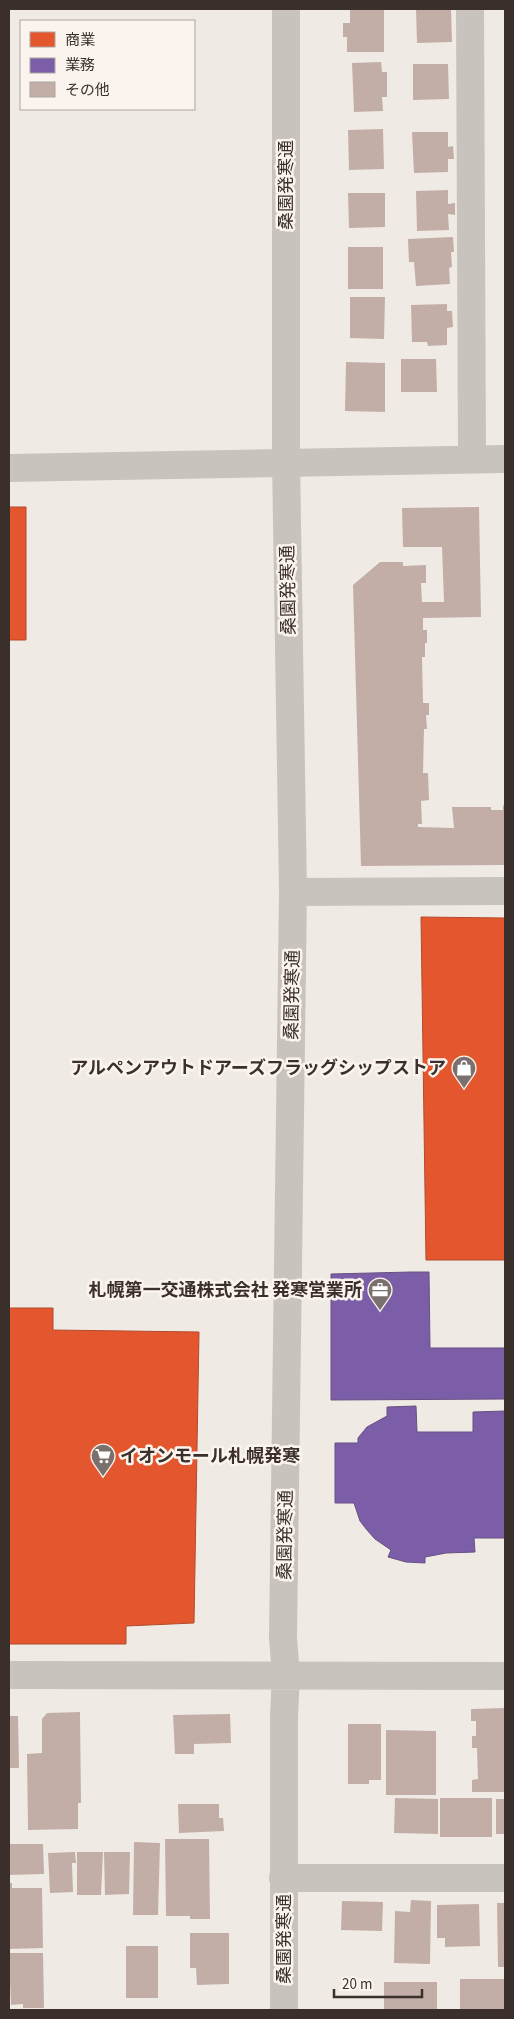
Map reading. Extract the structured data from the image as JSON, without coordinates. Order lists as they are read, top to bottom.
{
  "streets": {
    "street": ["桑園発寒通"]
  },
  "places": {
    "shop": ["アルペンアウトドアーズフラッグシップストア"],
    "office": ["札幌第一交通株式会社 発寒営業所"],
    "supermarket": ["イオンモール札幌発寒"]
  },
  "legend": ["商業", "業務", "その他"],
  "scale_bar": "20 m"
}
